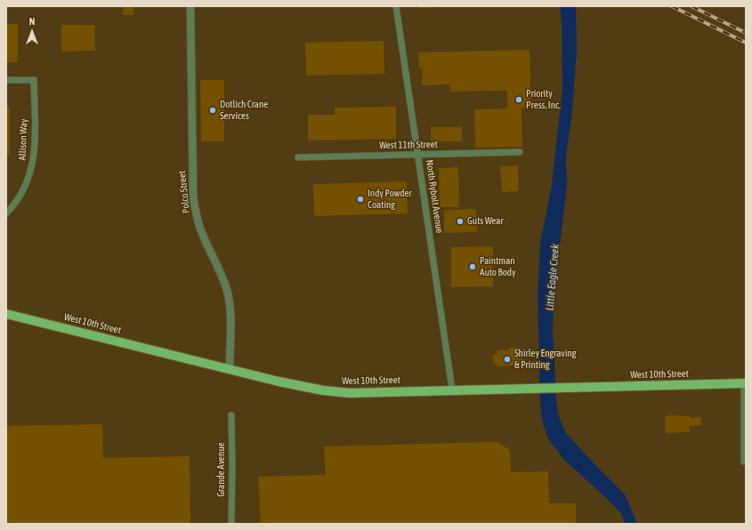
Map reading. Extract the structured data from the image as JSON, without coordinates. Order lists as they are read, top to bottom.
{
  "streets": {
    "main road": ["West 10th Street"],
    "street": [
      "Allison Way",
      "West 11th Street",
      "Polco Street",
      "North Rybolt Avenue",
      "Grande Avenue"
    ]
  },
  "crossings": [
    ["West 11th Street", "North Rybolt Avenue"],
    ["Polco Street", "West 10th Street"],
    ["North Rybolt Avenue", "West 10th Street"]
  ],
  "water": ["Little Eagle Creek"],
  "places": [
    "Priority Press, Inc.",
    "Dotlich Crane Services",
    "Indy Powder Coating",
    "Guts Wear",
    "Paintman Auto Body",
    "Shirley Engraving & Printing"
  ],
  "north": "top"
}
